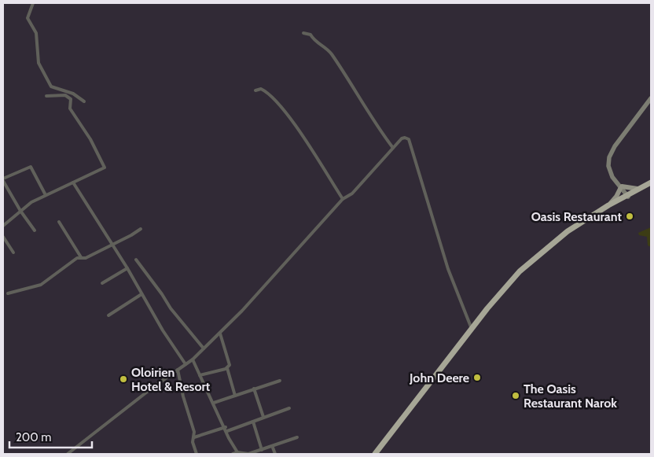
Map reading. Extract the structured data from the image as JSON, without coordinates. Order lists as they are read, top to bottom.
{
  "places": [
    "Oasis Restaurant",
    "John Deere",
    "Oloirien Hotel & Resort",
    "The Oasis Restaurant Narok"
  ],
  "scale_bar": "200 m"
}
